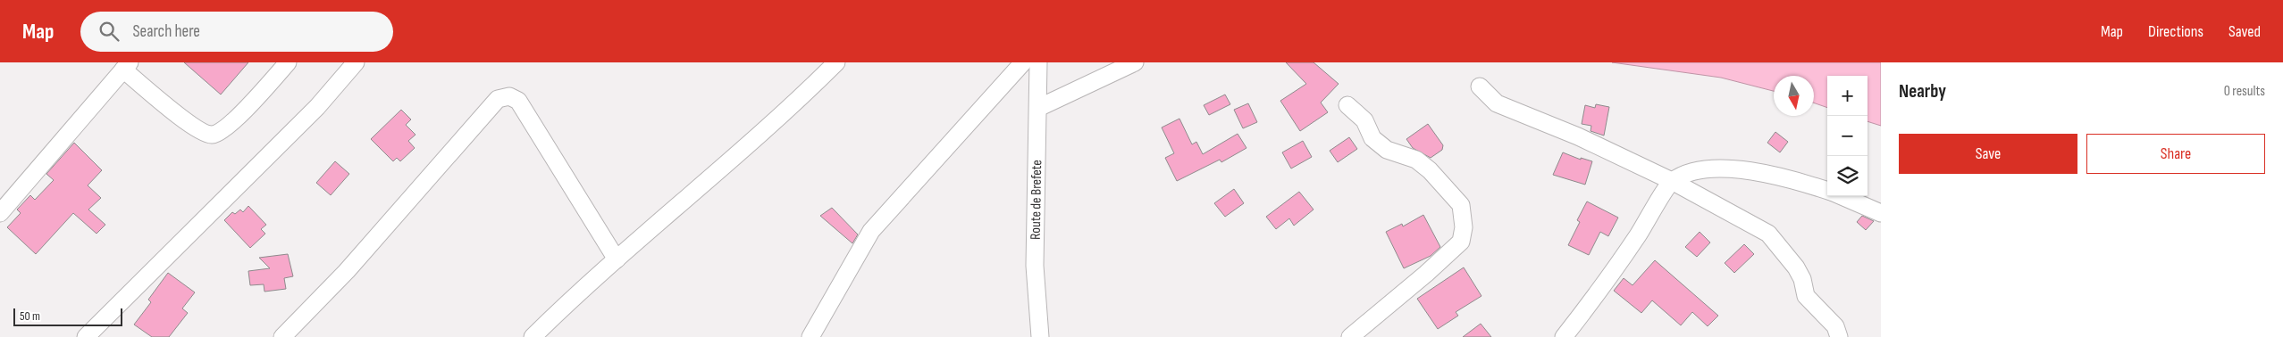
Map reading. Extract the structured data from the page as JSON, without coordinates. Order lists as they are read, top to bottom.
{
  "streets": {
    "street": ["Route de Brefete"]
  },
  "scale_bar": "50 m",
  "north": "bottom",
  "page": {
    "header": "Map",
    "search": "Search here",
    "nav": ["Map", "Directions", "Saved"],
    "heading": ["Nearby", "0 results"],
    "map_buttons": ["+", "−"],
    "buttons": ["Save", "Share"],
    "scale": "50 m"
  }
}
